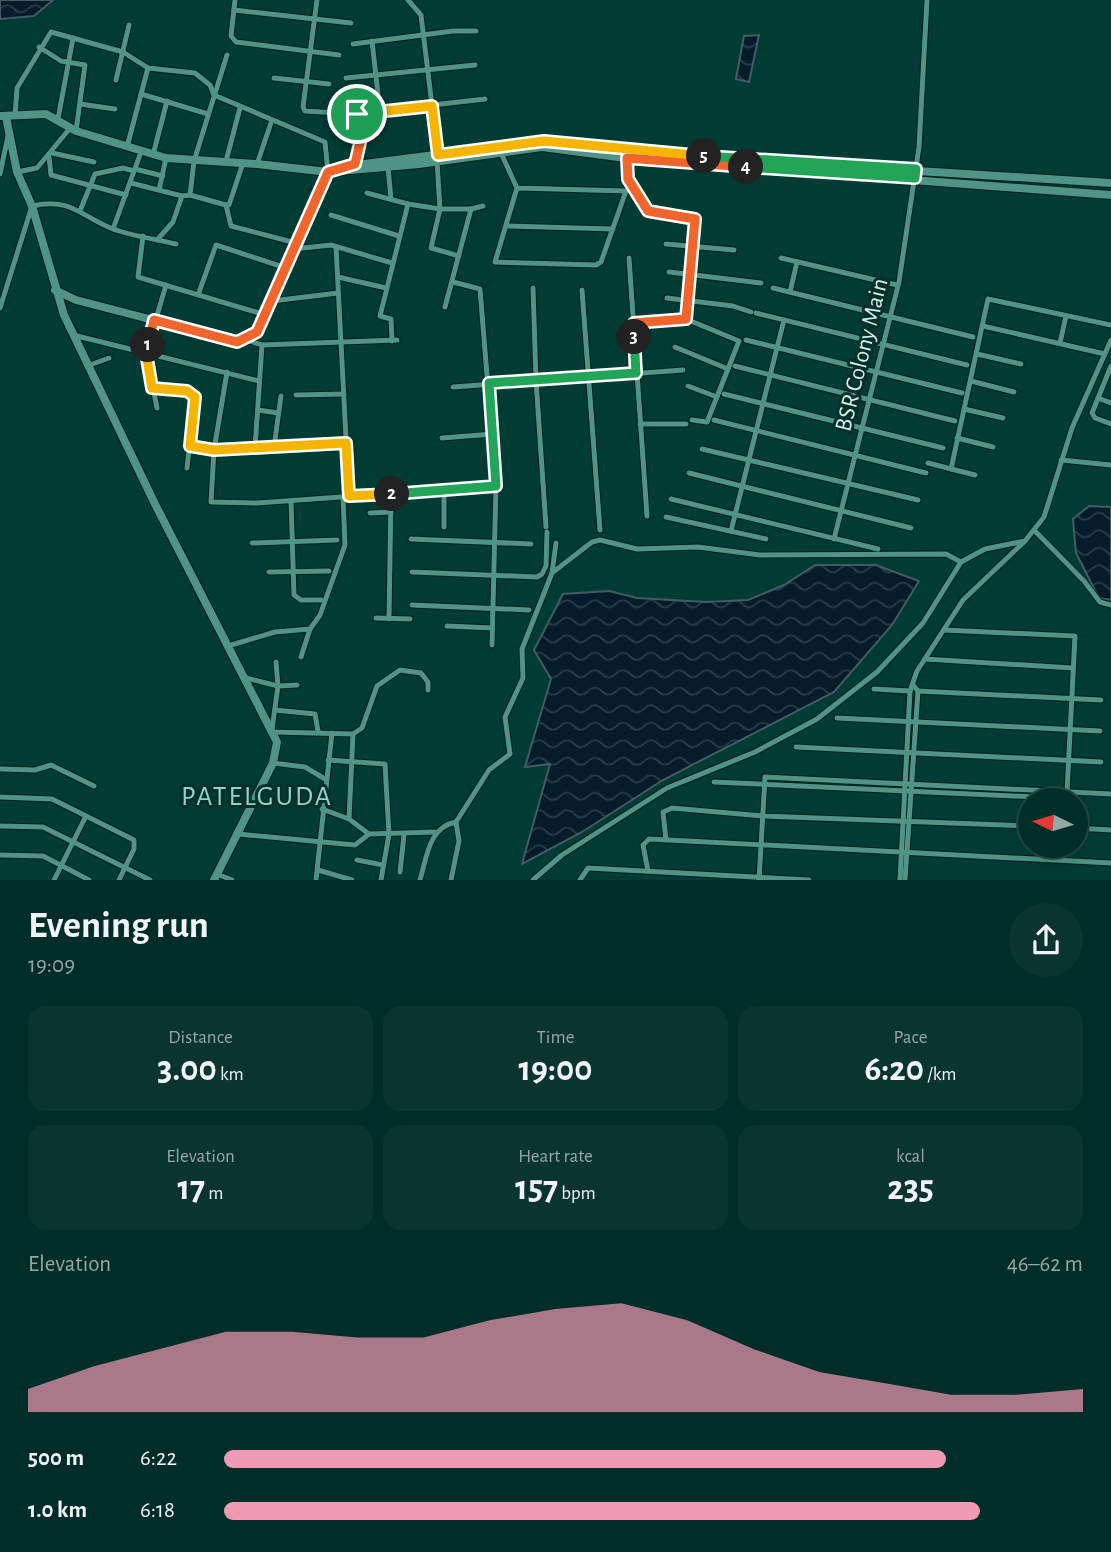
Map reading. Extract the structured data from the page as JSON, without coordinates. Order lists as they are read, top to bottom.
{
  "streets": {
    "street": ["BSR Colony Main"]
  },
  "districts": ["PATELGUDA"],
  "north": "left",
  "page": {
    "pins": [
      "5",
      "4",
      "3",
      "1",
      "2"
    ],
    "heading": ["Evening run", "19:09"],
    "stats": [
      ["Distance", "3.00 km"],
      ["Time", "19:00"],
      ["Pace", "6:20 /km"],
      ["Elevation", "17 m"],
      ["Heart rate", "157 bpm"],
      ["kcal", "235"]
    ],
    "chart": ["Elevation", "46–62 m"],
    "list": [
      {
        "name": "500 m",
        "note": "6:22"
      },
      {
        "name": "1.0 km",
        "note": "6:18"
      }
    ]
  }
}
